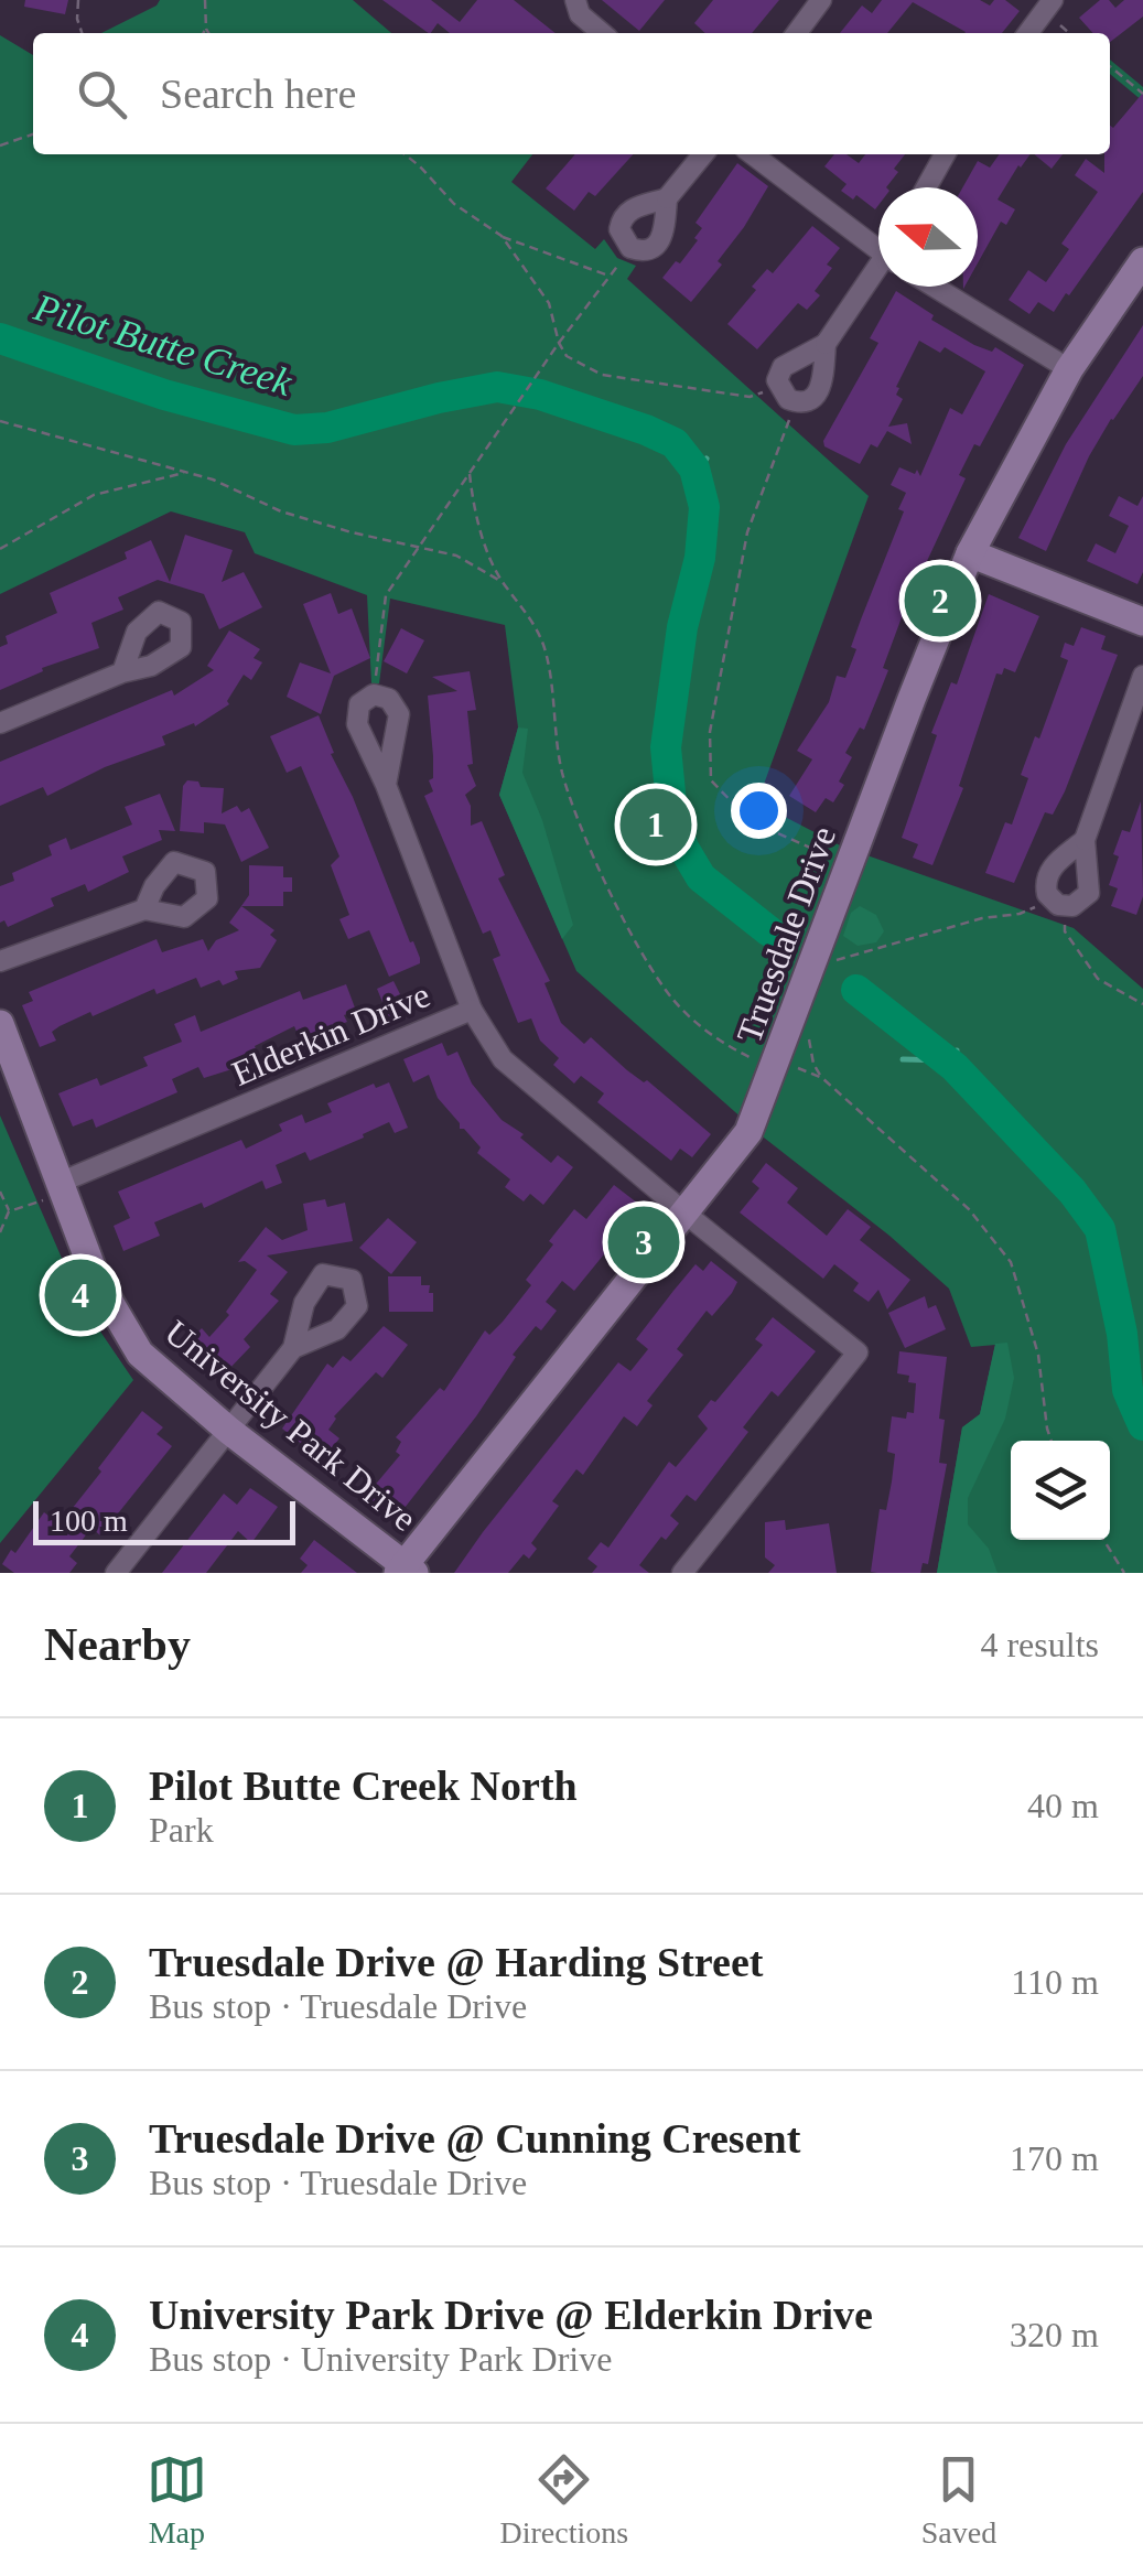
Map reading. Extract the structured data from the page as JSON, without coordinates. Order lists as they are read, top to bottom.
{
  "streets": {
    "street": ["Truesdale Drive", "Elderkin Drive", "University Park Drive"]
  },
  "crossings": [
    ["Truesdale Drive", "Elderkin Drive"],
    ["Truesdale Drive", "University Park Drive"],
    ["Elderkin Drive", "University Park Drive"]
  ],
  "water": ["Pilot Butte Creek"],
  "scale_bar": "100 m",
  "north": "left",
  "page": {
    "search": "Search here",
    "pins": [
      "2",
      "1",
      "3",
      "4"
    ],
    "scale": "100 m",
    "heading": ["Nearby", "4 results"],
    "list": [
      {
        "mark": "1",
        "name": "Pilot Butte Creek North",
        "note": "Park",
        "value": "40 m"
      },
      {
        "mark": "2",
        "name": "Truesdale Drive @ Harding Street",
        "note": "Bus stop · Truesdale Drive",
        "value": "110 m"
      },
      {
        "mark": "3",
        "name": "Truesdale Drive @ Cunning Cresent",
        "note": "Bus stop · Truesdale Drive",
        "value": "170 m"
      },
      {
        "mark": "4",
        "name": "University Park Drive @ Elderkin Drive",
        "note": "Bus stop · University Park Drive",
        "value": "320 m"
      }
    ],
    "nav": ["Map", "Directions", "Saved"]
  }
}
